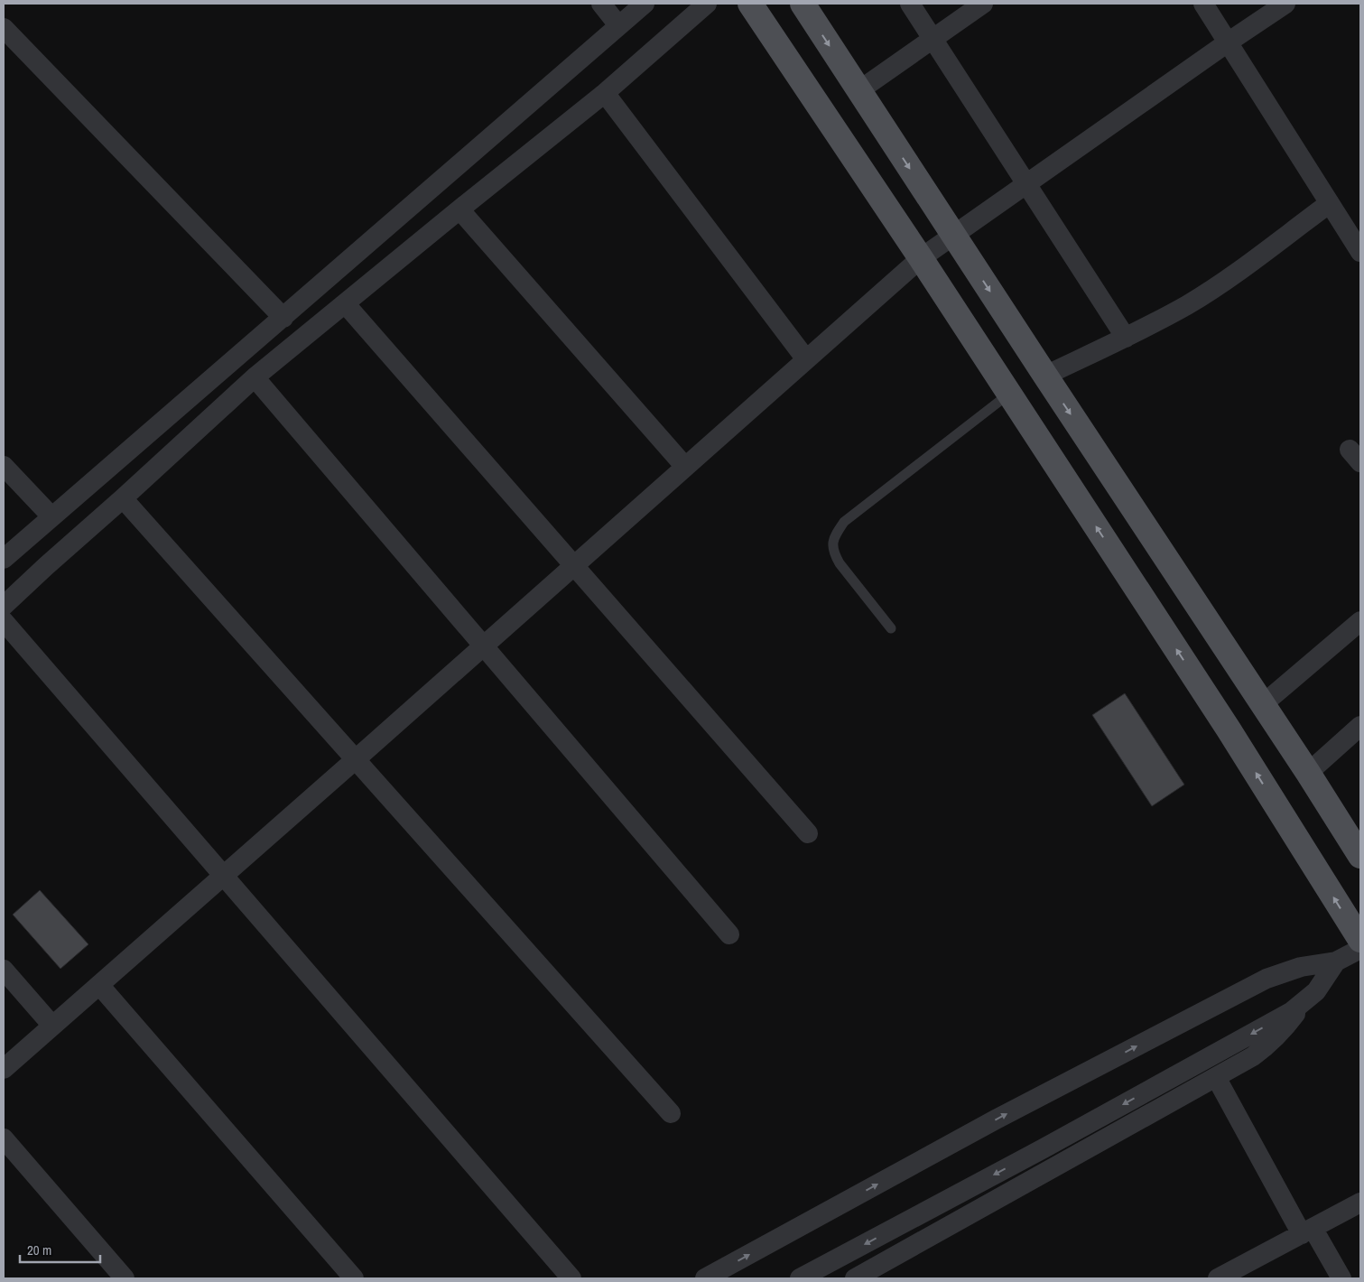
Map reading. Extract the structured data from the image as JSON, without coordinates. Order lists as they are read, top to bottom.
{
  "scale_bar": "20 m"
}
